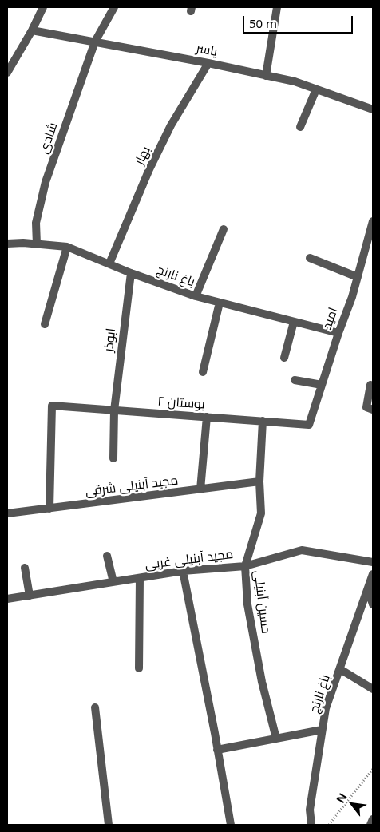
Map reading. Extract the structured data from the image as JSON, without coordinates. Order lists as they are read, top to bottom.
{
  "streets": {
    "street": [
      "یاسر",
      "شادی",
      "بهار",
      "باغ نارنج",
      "امید",
      "ابوذر",
      "بوستان ۲",
      "مجید آبنیلی شرقی",
      "مجید آبنیلی غربی",
      "حسین آبنیلی"
    ]
  },
  "crossings": [
    ["یاسر", "شادی"],
    ["یاسر", "بهار"],
    ["شادی", "باغ نارنج"],
    ["بهار", "باغ نارنج"],
    ["باغ نارنج", "امید"],
    ["باغ نارنج", "ابوذر"],
    ["امید", "بوستان ۲"],
    ["ابوذر", "بوستان ۲"],
    ["بوستان ۲", "مجید آبنیلی شرقی"],
    ["بوستان ۲", "حسین آبنیلی"],
    ["مجید آبنیلی شرقی", "حسین آبنیلی"],
    ["مجید آبنیلی غربی", "حسین آبنیلی"]
  ],
  "scale_bar": "50 m",
  "north": "top left"
}
